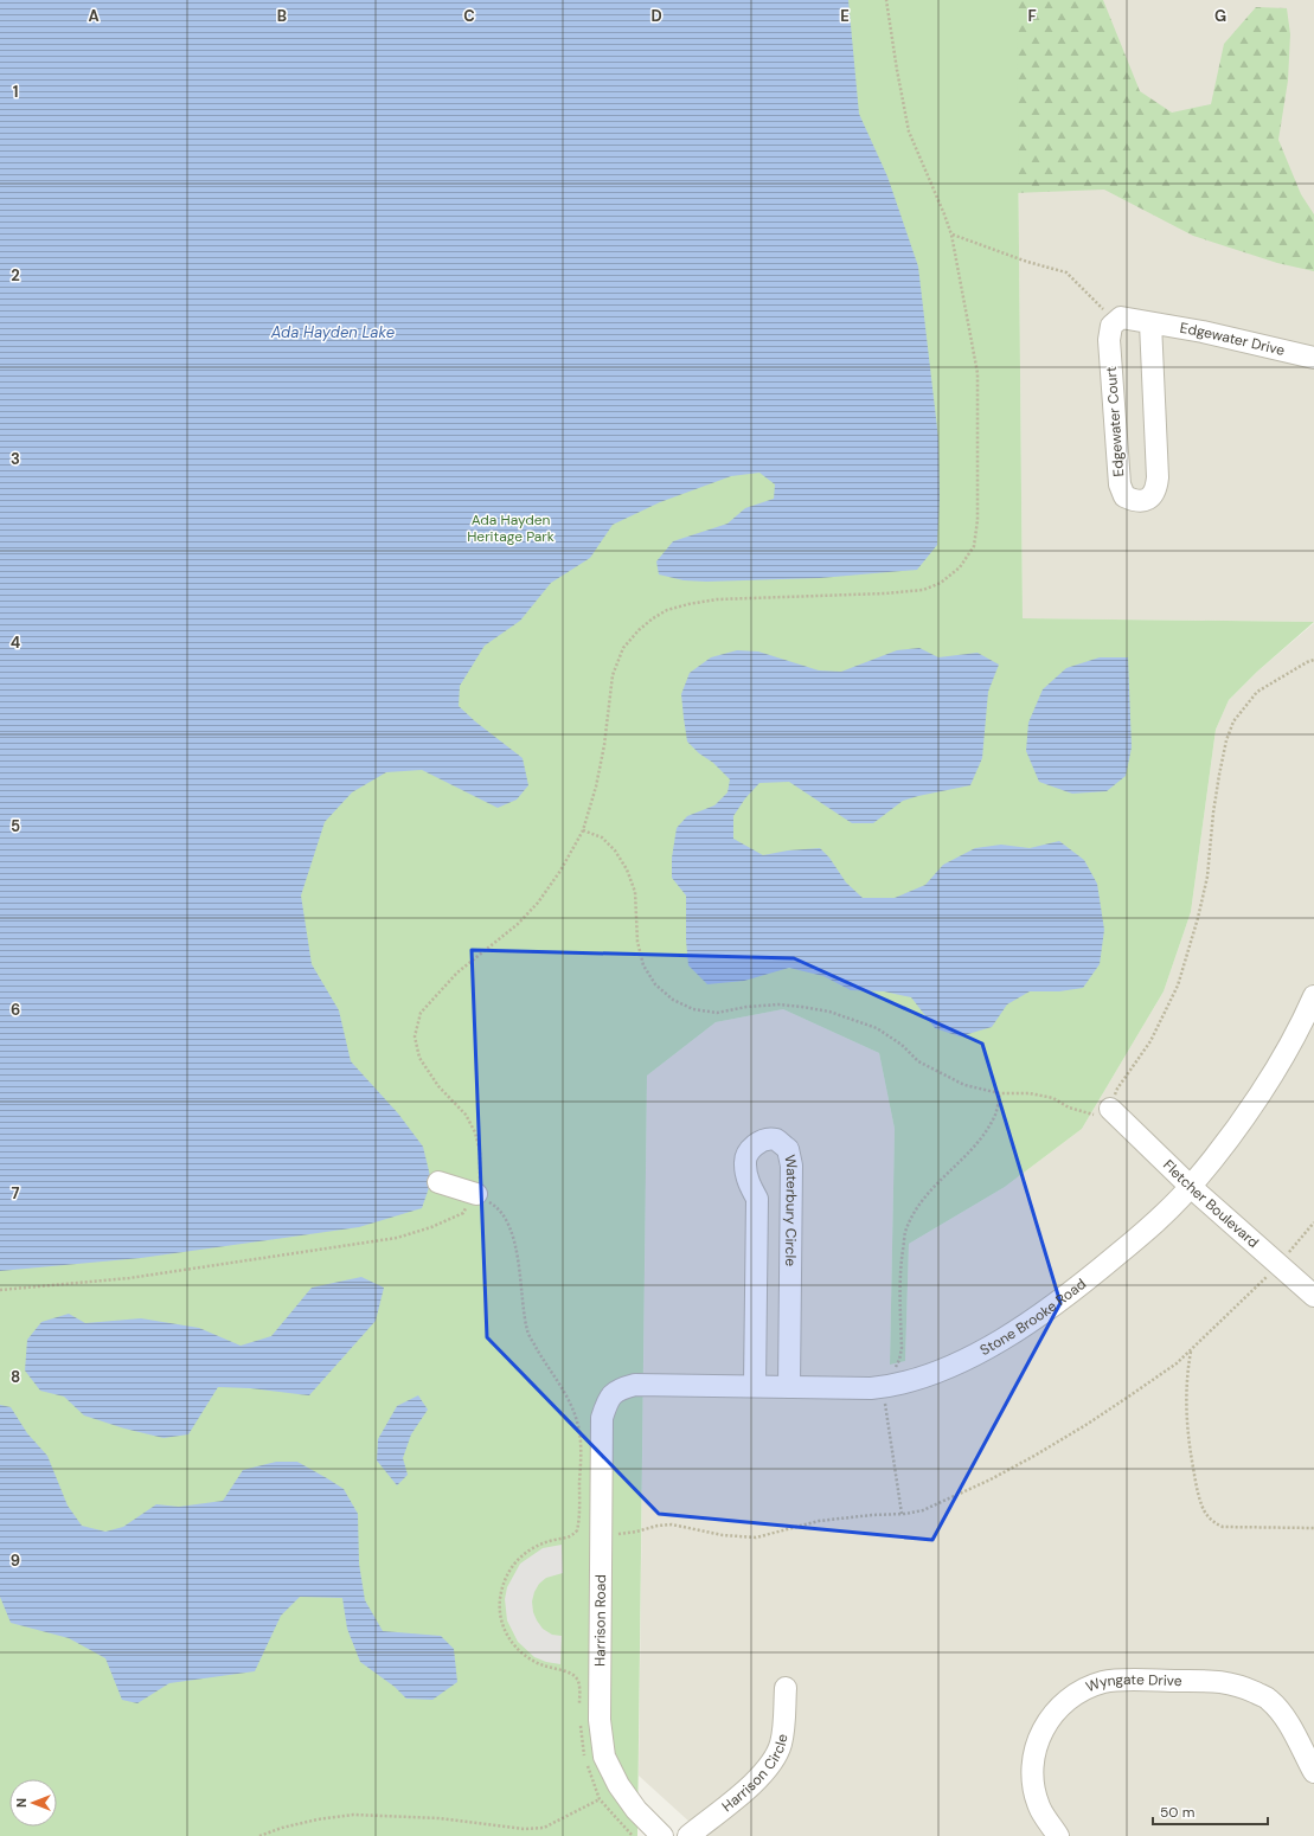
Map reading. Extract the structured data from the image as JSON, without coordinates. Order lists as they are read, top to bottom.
{
  "streets": {
    "street": [
      "Edgewater Drive",
      "Edgewater Court",
      "Fletcher Boulevard",
      "Waterbury Circle",
      "Stone Brooke Road",
      "Harrison Road",
      "Wyngate Drive",
      "Harrison Circle"
    ]
  },
  "crossings": [
    ["Edgewater Drive", "Edgewater Court"],
    ["Fletcher Boulevard", "Stone Brooke Road"],
    ["Waterbury Circle", "Stone Brooke Road"],
    ["Stone Brooke Road", "Harrison Road"]
  ],
  "water": ["Ada Hayden Lake"],
  "parks": ["Ada Hayden Heritage Park"],
  "scale_bar": "50 m",
  "north": "left",
  "grid": {
    "columns": [
      "A",
      "B",
      "C",
      "D",
      "E",
      "F",
      "G"
    ],
    "rows": [
      "1",
      "2",
      "3",
      "4",
      "5",
      "6",
      "7",
      "8",
      "9"
    ]
  }
}
